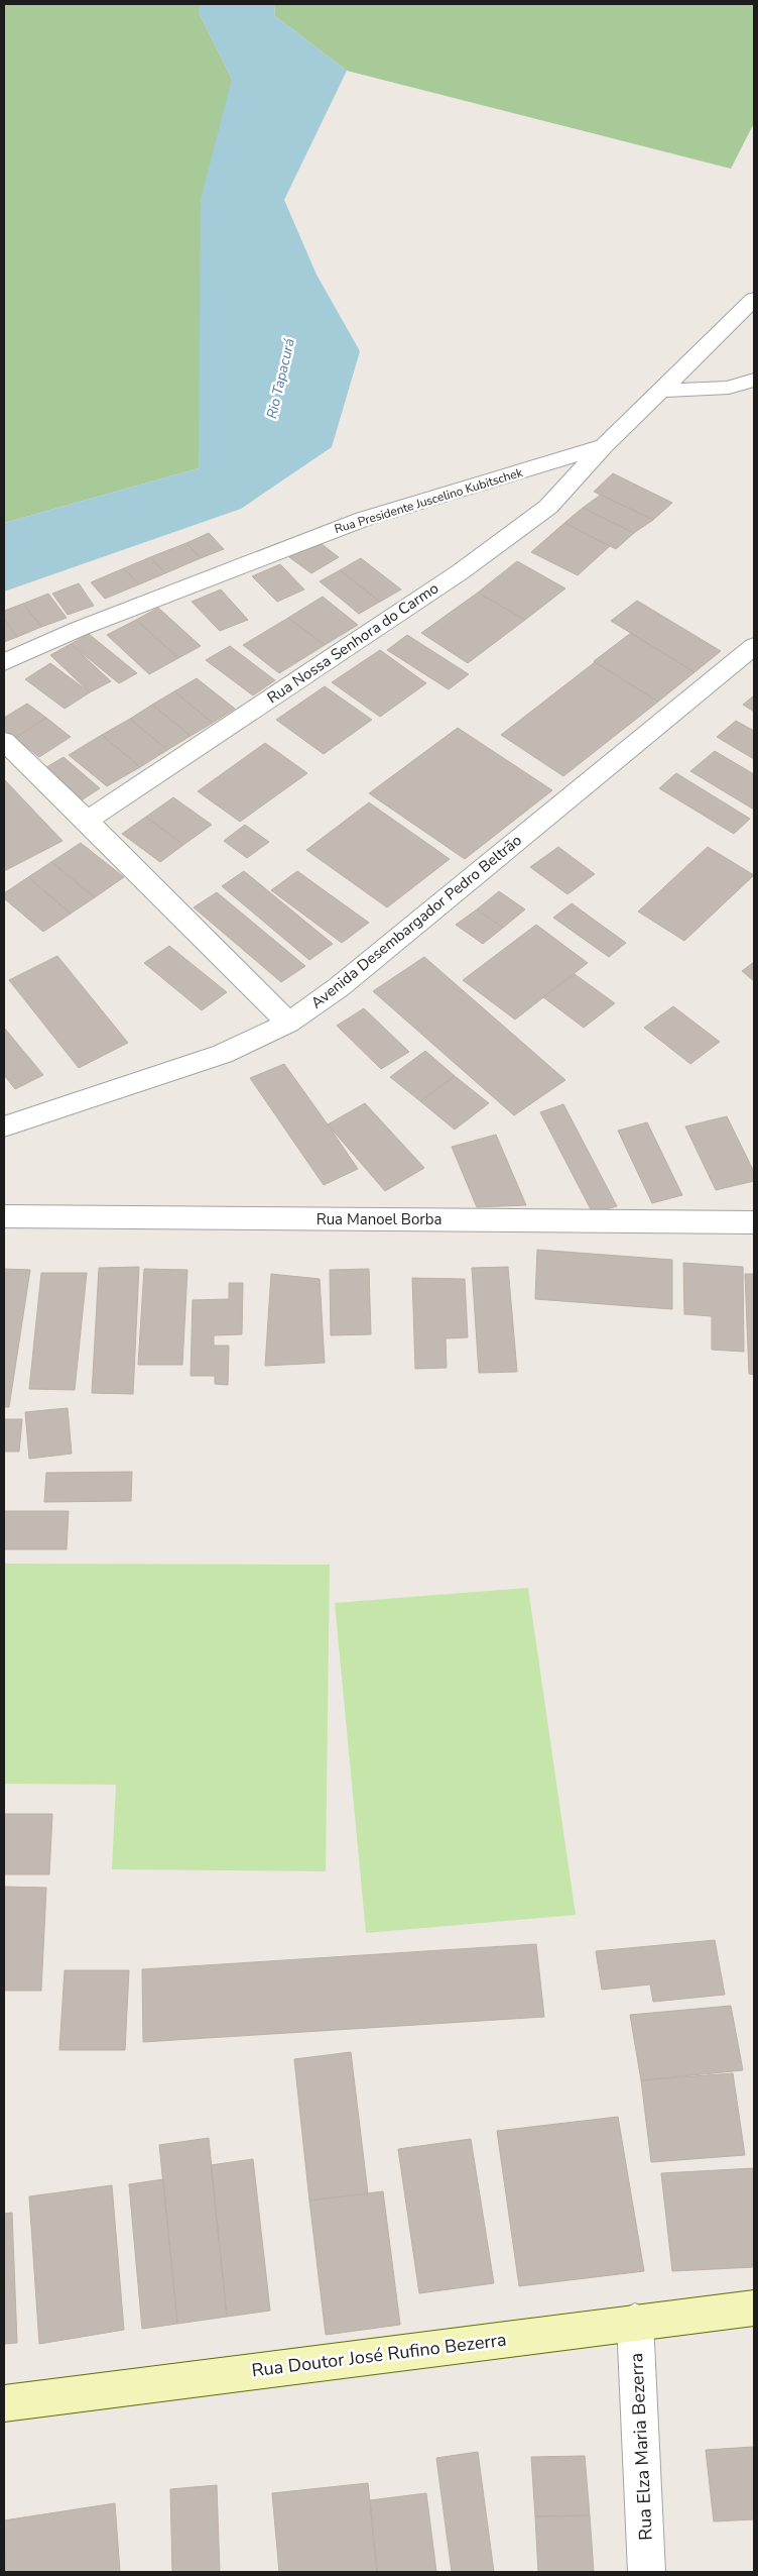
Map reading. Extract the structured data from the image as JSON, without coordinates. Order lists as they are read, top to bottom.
{
  "streets": {
    "main road": ["Rua Doutor José Rufino Bezerra"],
    "street": [
      "Rua Presidente Juscelino Kubitschek",
      "Rua Nossa Senhora do Carmo",
      "Avenida Desembargador Pedro Beltrão",
      "Rua Manoel Borba",
      "Rua Elza Maria Bezerra"
    ]
  },
  "crossings": [
    ["Rua Presidente Juscelino Kubitschek", "Rua Nossa Senhora do Carmo"],
    ["Rua Doutor José Rufino Bezerra", "Rua Elza Maria Bezerra"]
  ],
  "water": ["Rio Tapacurá"]
}
